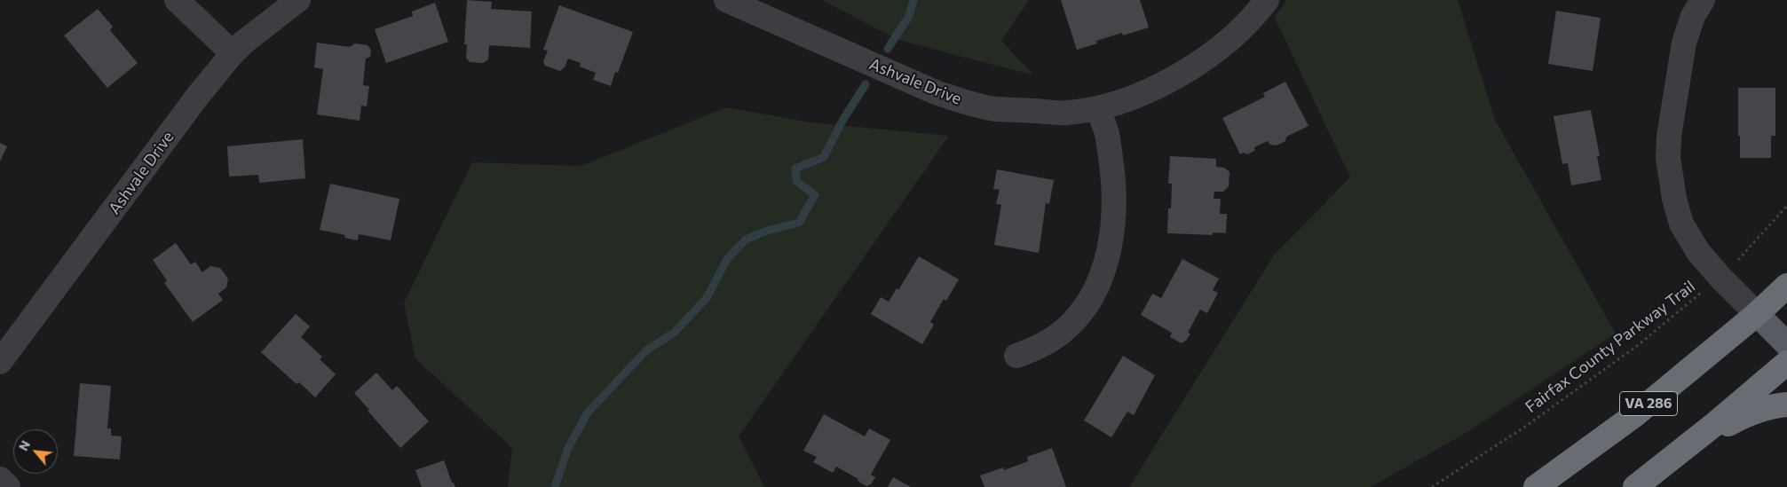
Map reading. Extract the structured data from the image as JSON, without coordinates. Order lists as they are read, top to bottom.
{
  "streets": {
    "highway": ["VA 286"],
    "street": ["Ashvale Drive"],
    "path": ["Fairfax County Parkway Trail"]
  },
  "north": "top left"
}
